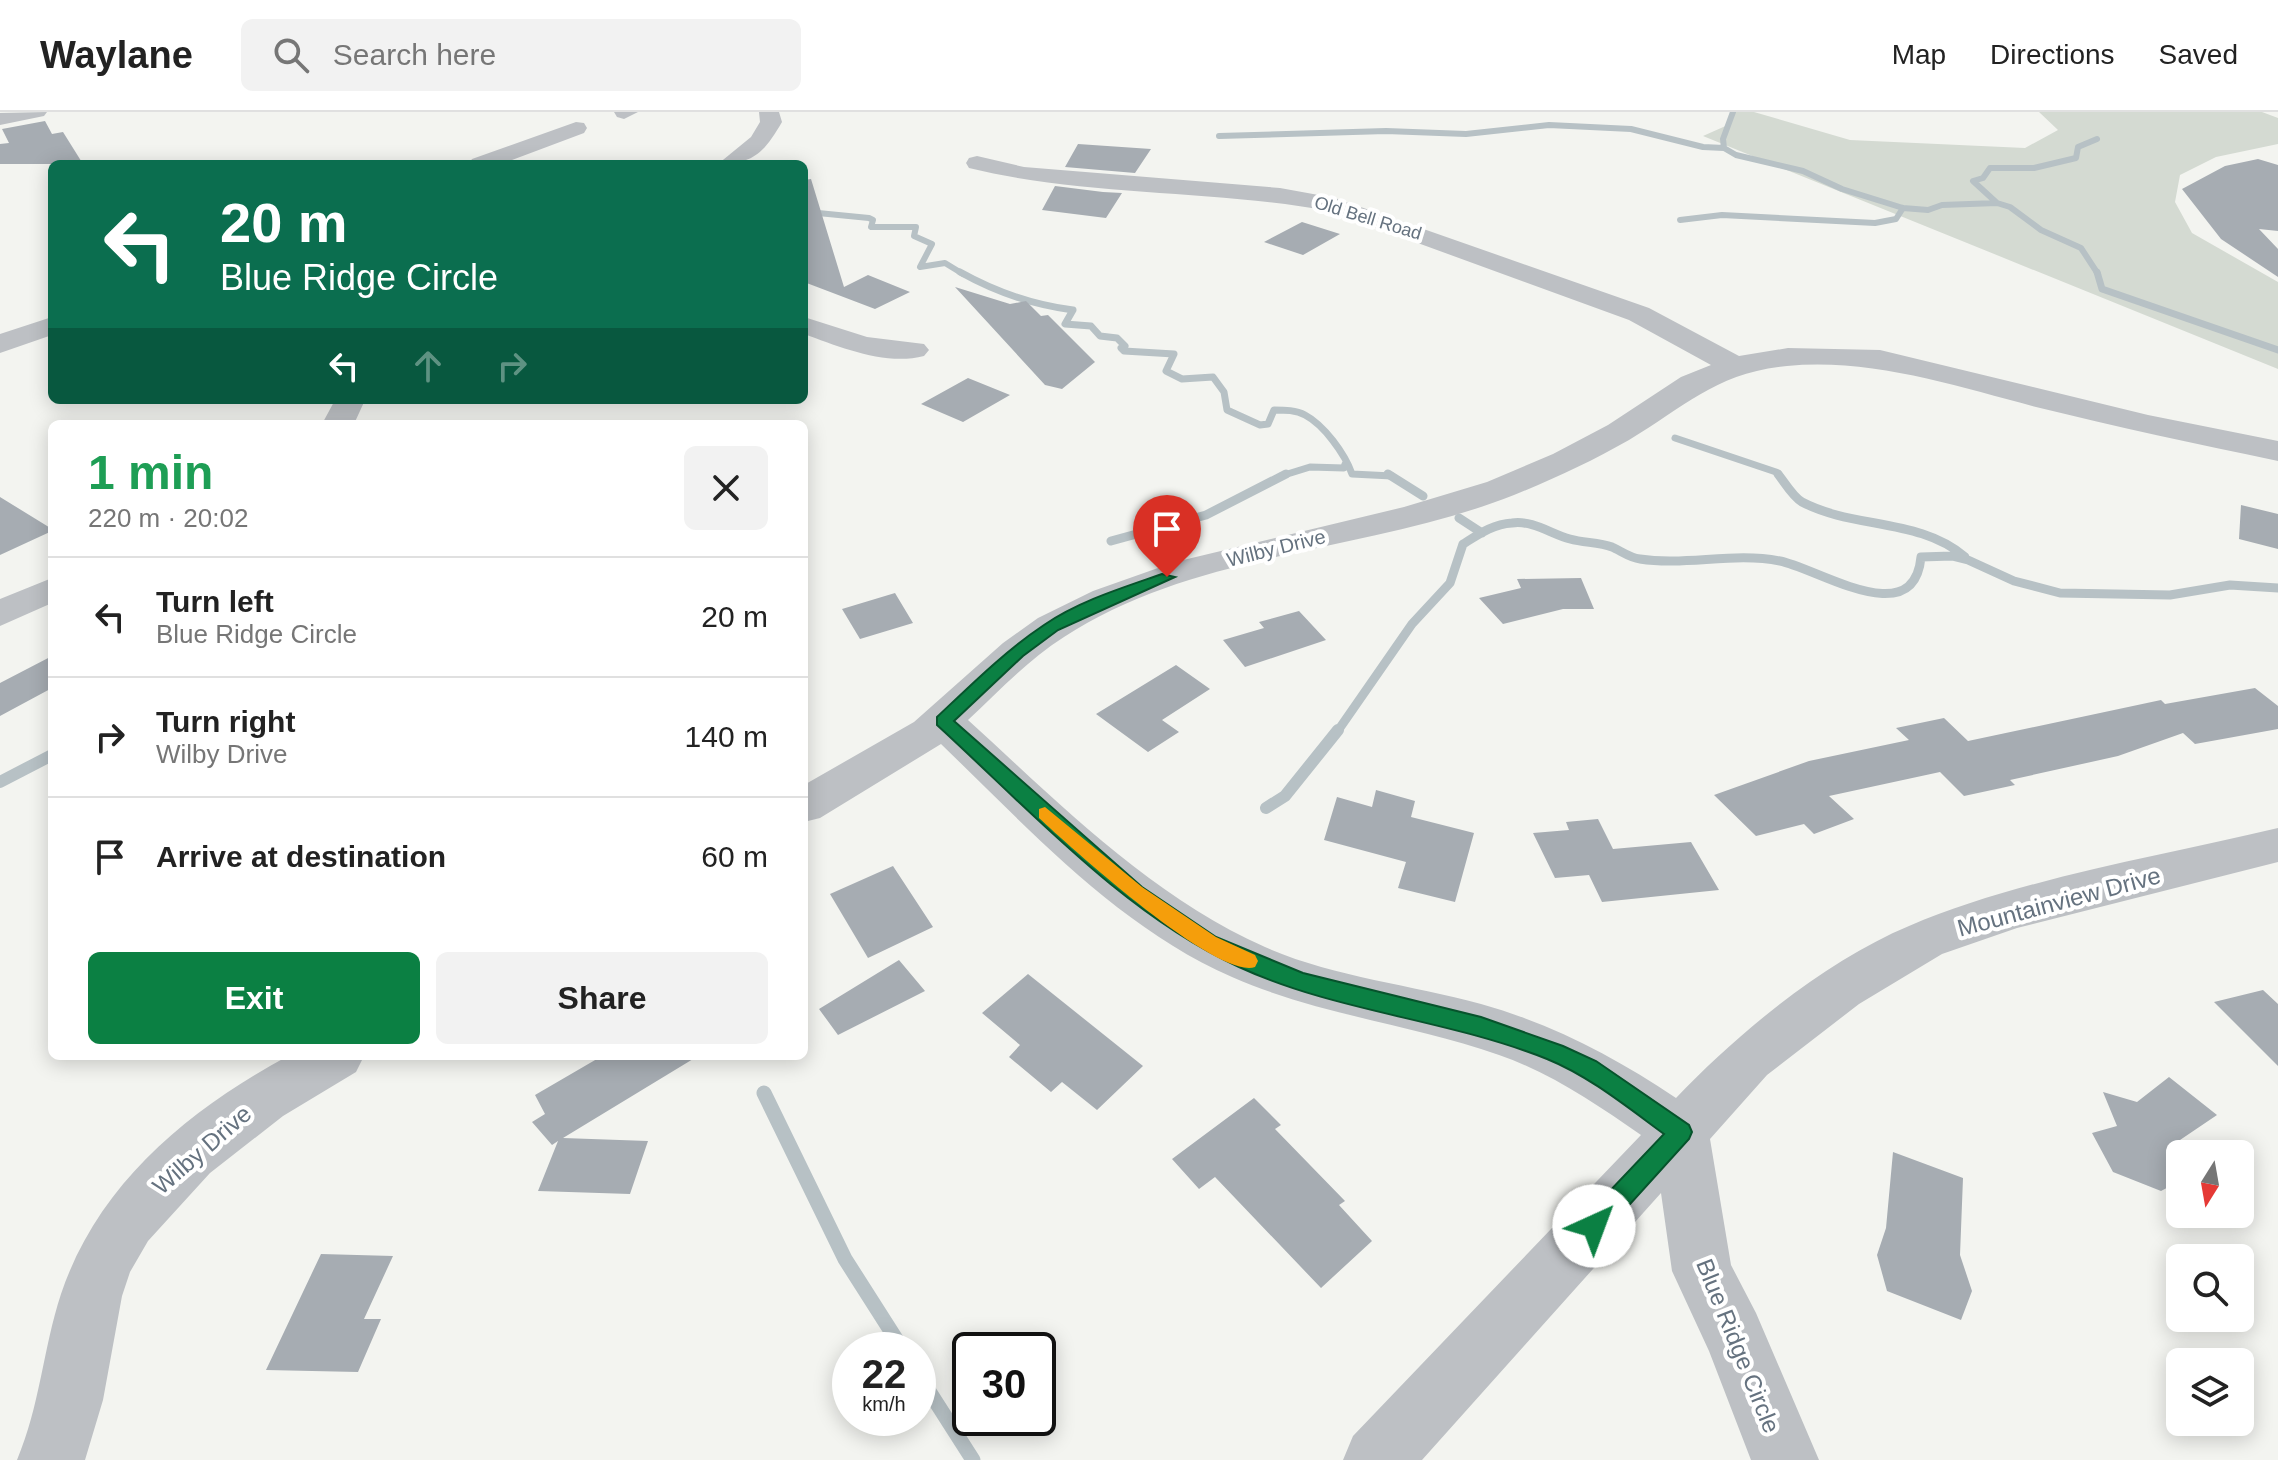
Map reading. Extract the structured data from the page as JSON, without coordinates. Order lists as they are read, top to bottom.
{
  "streets": {
    "street": [
      "Old Bell Road",
      "Wilby Drive",
      "Mountainview Drive",
      "Blue Ridge Circle"
    ]
  },
  "crossings": [
    ["Old Bell Road", "Wilby Drive"],
    ["Mountainview Drive", "Blue Ridge Circle"]
  ],
  "north": "bottom",
  "page": {
    "header": "Waylane",
    "search": "Search here",
    "nav": ["Map", "Directions", "Saved"],
    "turn": ["20 m", "Blue Ridge Circle"],
    "heading": ["1 min", "220 m · 20:02"],
    "list": [
      {
        "name": "Turn left",
        "note": "Blue Ridge Circle",
        "value": "20 m"
      },
      {
        "name": "Turn right",
        "note": "Wilby Drive",
        "value": "140 m"
      },
      {
        "name": "Arrive at destination",
        "value": "60 m"
      }
    ],
    "buttons": ["Exit", "Share"],
    "speed": "22 km/h",
    "limit": "30"
  }
}
